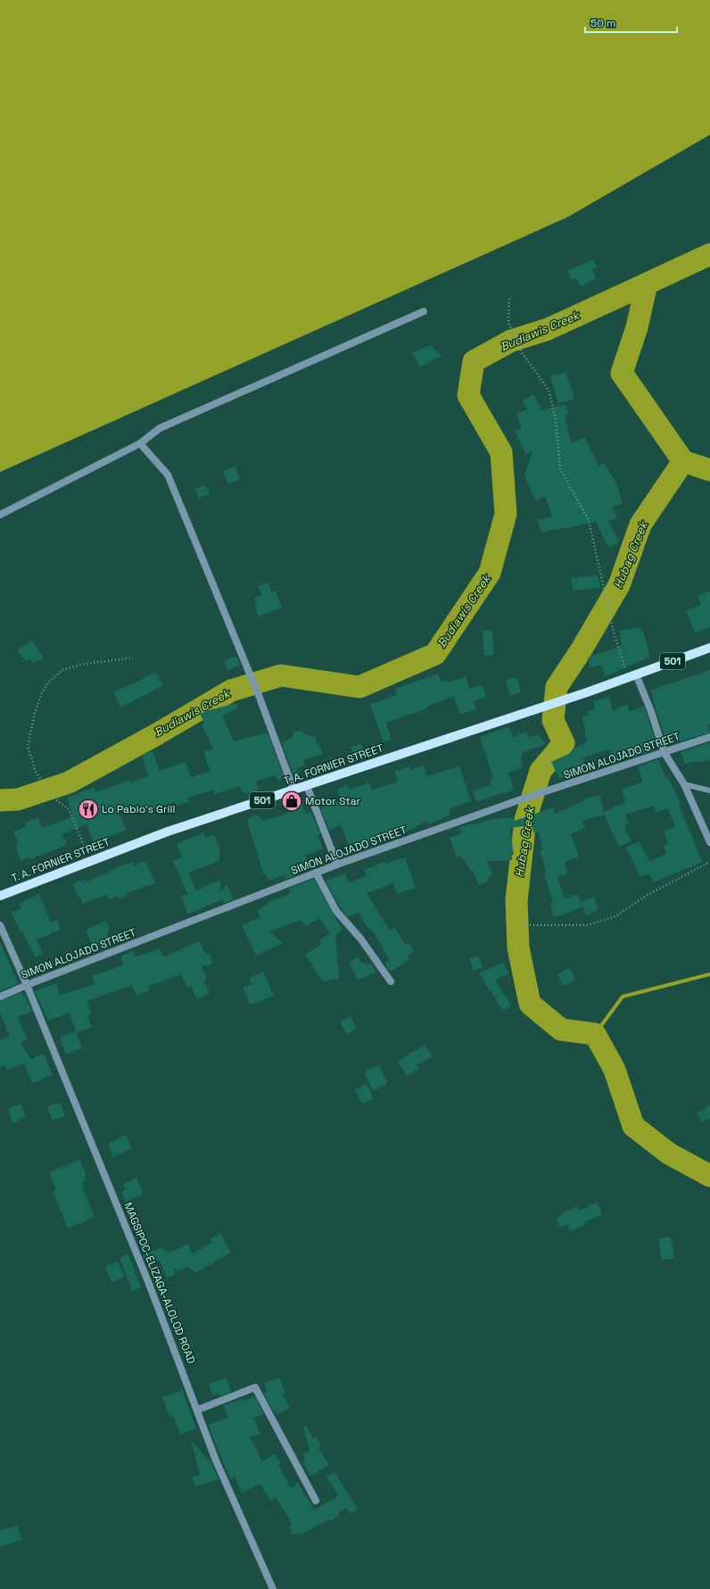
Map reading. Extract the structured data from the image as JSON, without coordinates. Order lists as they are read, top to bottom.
{
  "streets": {
    "main road": ["501", "T. A. FORNIER STREET"],
    "street": ["SIMON ALOJADO STREET", "MAGSIPOC-ELIZAGA-ALOLOD ROAD"]
  },
  "crossings": [
    ["501", "T. A. FORNIER STREET"],
    ["SIMON ALOJADO STREET", "MAGSIPOC-ELIZAGA-ALOLOD ROAD"]
  ],
  "water": ["Budiawis Creek", "Hubag Creek"],
  "places": {
    "shop": ["Motor Star"],
    "restaurant": ["Lo Pablo's Grill"]
  },
  "scale_bar": "50 m"
}
